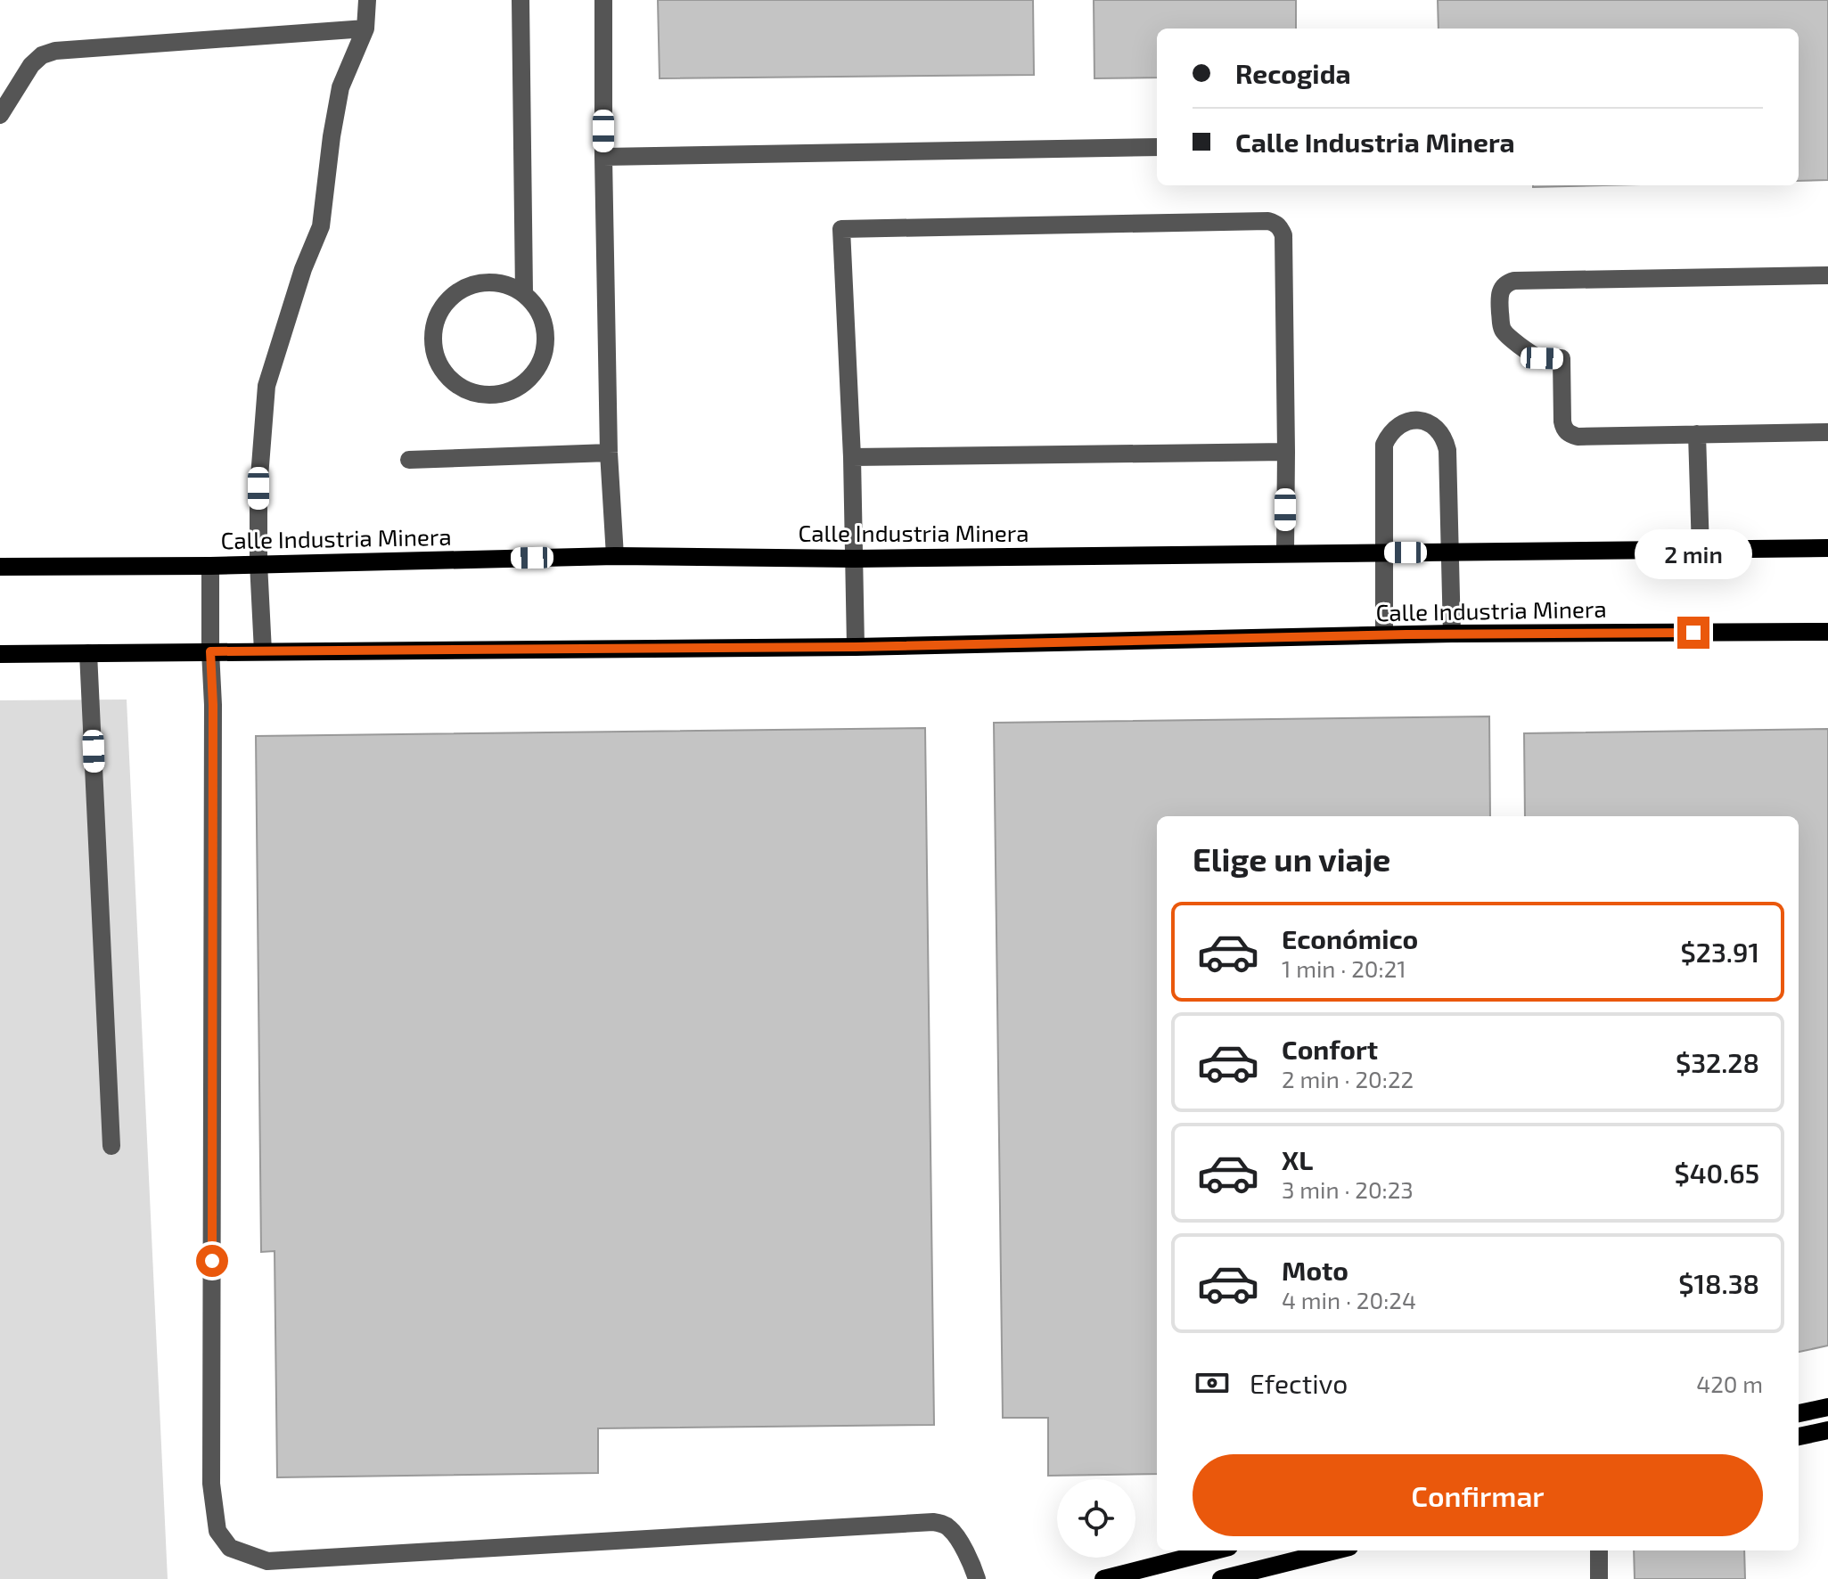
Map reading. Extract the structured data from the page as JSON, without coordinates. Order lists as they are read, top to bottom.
{
  "streets": {
    "main road": ["Calle Industria Minera"]
  },
  "page": {
    "banner": ["Recogida", "Calle Industria Minera"],
    "bubble": "2 min",
    "heading": "Elige un viaje",
    "list": [
      {
        "name": "Económico",
        "note": "1 min · 20:21",
        "value": "$23.91"
      },
      {
        "name": "Confort",
        "note": "2 min · 20:22",
        "value": "$32.28"
      },
      {
        "name": "XL",
        "note": "3 min · 20:23",
        "value": "$40.65"
      },
      {
        "name": "Moto",
        "note": "4 min · 20:24",
        "value": "$18.38"
      }
    ],
    "pay": ["Efectivo", "420 m"],
    "buttons": "Confirmar"
  }
}
